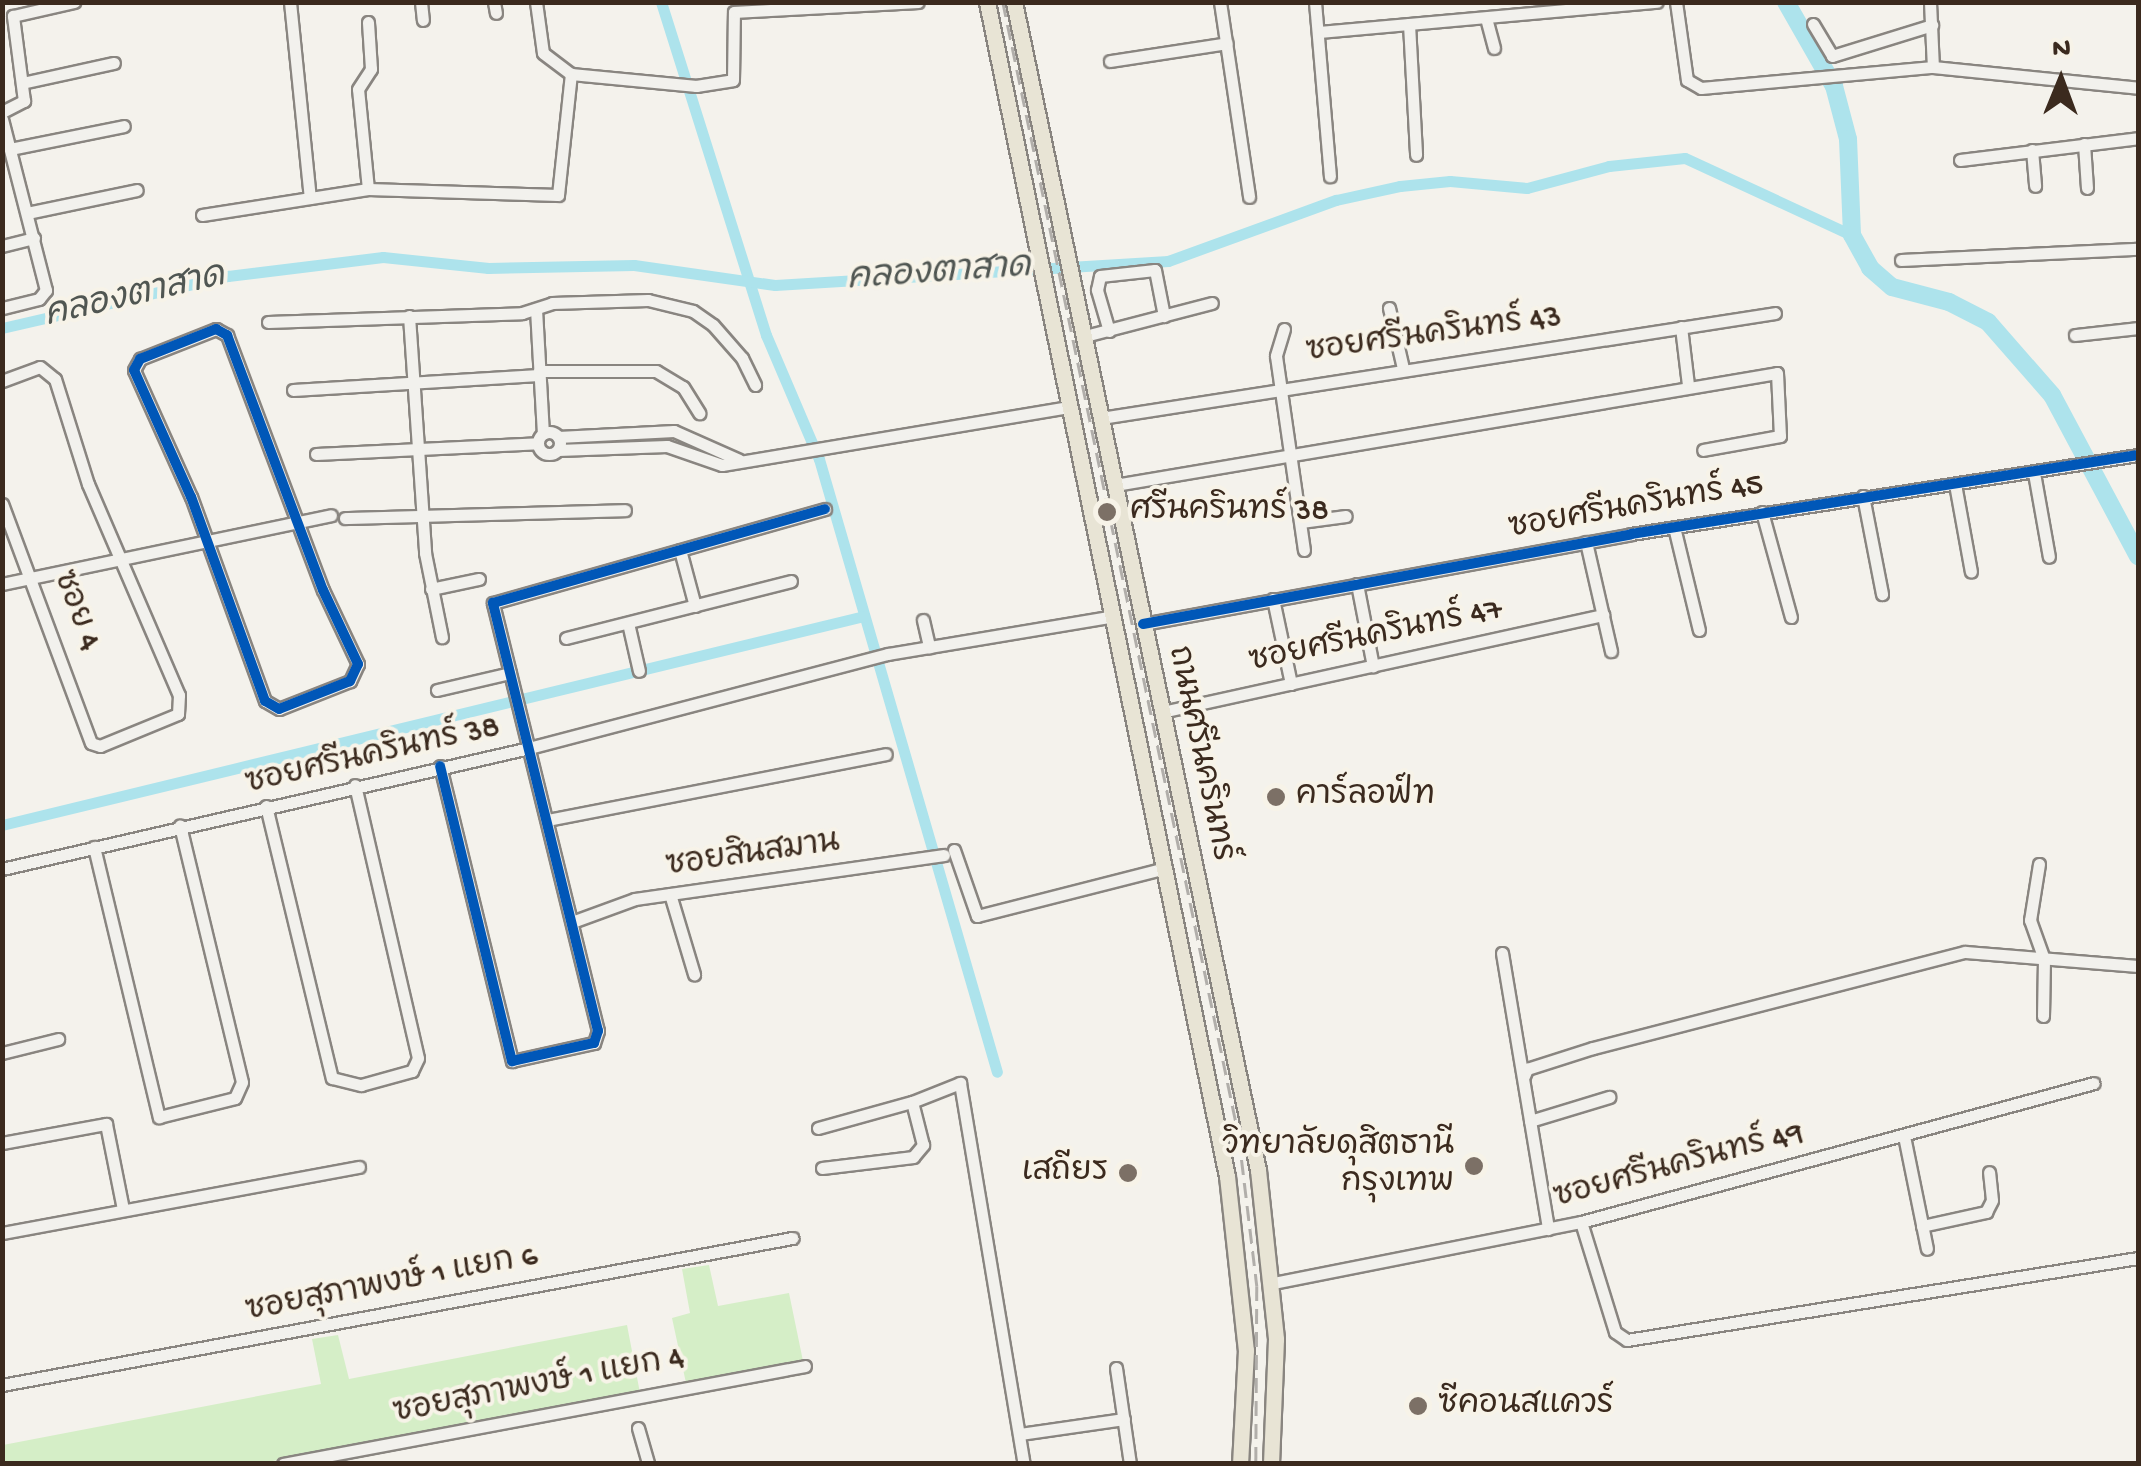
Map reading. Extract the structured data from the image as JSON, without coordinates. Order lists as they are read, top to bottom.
{
  "streets": {
    "main road": ["ถนนศรีนครินทร์"],
    "street": [
      "ซอยศรีนครินทร์ 43",
      "ซอยศรีนครินทร์ 45",
      "ซอย 4",
      "ซอยศรีนครินทร์ 47",
      "ซอยศรีนครินทร์ 38",
      "ซอยสินสมาน",
      "ซอยศรีนครินทร์ 49",
      "ซอยสุภาพงษ์ 1 แยก 6",
      "ซอยสุภาพงษ์ 1 แยก 4"
    ]
  },
  "crossings": [
    ["ซอยศรีนครินทร์ 43", "ถนนศรีนครินทร์"],
    ["ซอยศรีนครินทร์ 45", "ถนนศรีนครินทร์"],
    ["ซอยศรีนครินทร์ 47", "ถนนศรีนครินทร์"],
    ["ถนนศรีนครินทร์", "ซอยศรีนครินทร์ 38"],
    ["ถนนศรีนครินทร์", "ซอยสินสมาน"],
    ["ถนนศรีนครินทร์", "ซอยศรีนครินทร์ 49"]
  ],
  "water": ["คลองตาสาด"],
  "places": [
    "ศรีนครินทร์ 38",
    "คาร์ลอฟ์ท",
    "วิทยาลัยดุสิตธานี กรุงเทพ",
    "เสถียร",
    "ซีคอนสแควร์"
  ],
  "north": "top"
}
